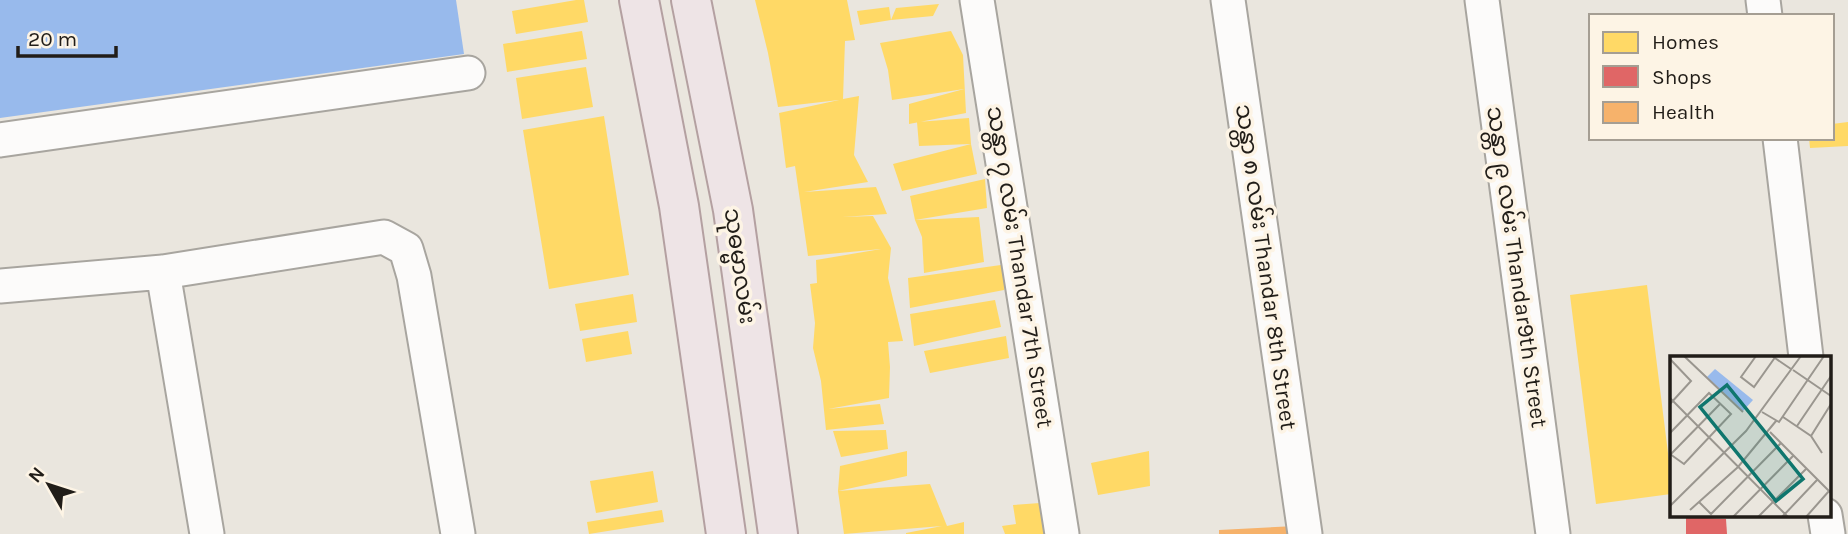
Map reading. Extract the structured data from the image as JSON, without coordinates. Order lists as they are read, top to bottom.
{
  "streets": {
    "main road": ["သုဓမ္မာလမ်း"],
    "street": ["သန္တာ ၇ လမ်း Thandar 7th Street", "သန္တာ ၈ လမ်း Thandar 8th Street", "သန္တာ ၉ လမ်း Thandar9th Street"]
  },
  "legend": ["Homes", "Shops", "Health"],
  "scale_bar": "20 m",
  "north": "top left"
}
